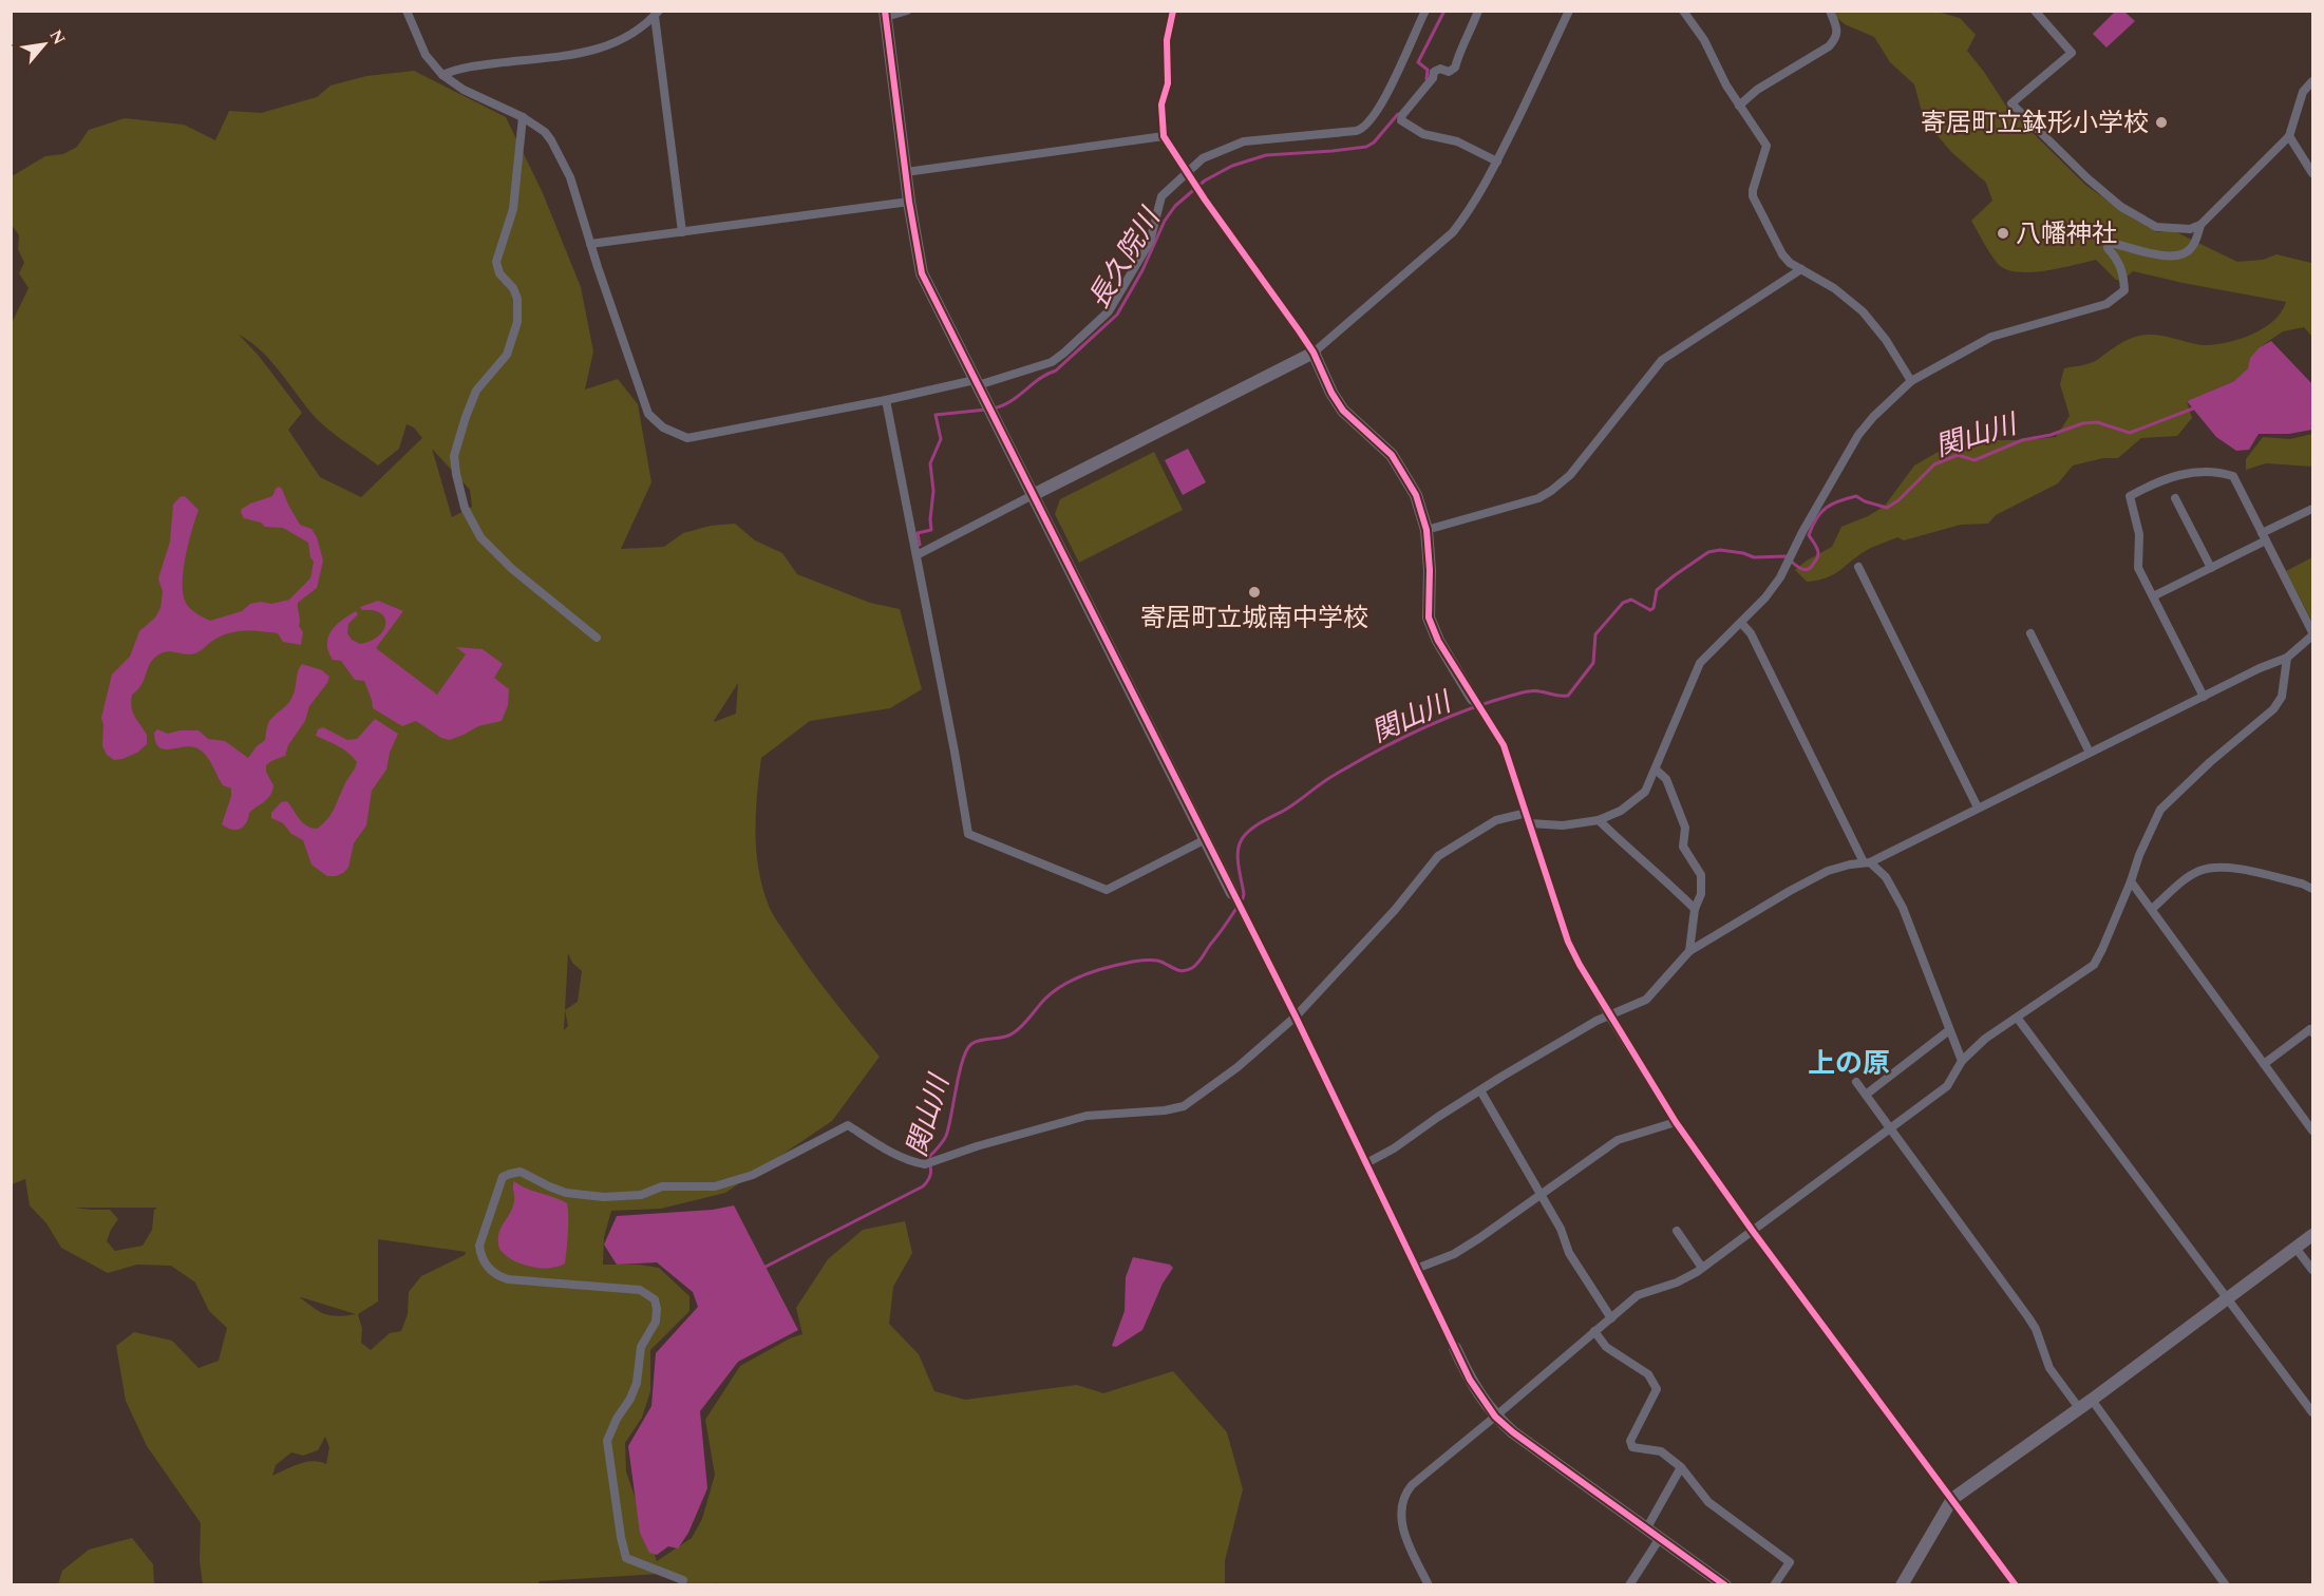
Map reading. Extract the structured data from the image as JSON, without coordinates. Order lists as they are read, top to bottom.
{
  "districts": ["上の原"],
  "water": ["長久院川", "関山川"],
  "places": ["寄居町立鉢形小学校", "八幡神社", "寄居町立城南中学校"],
  "north": "top right"
}
